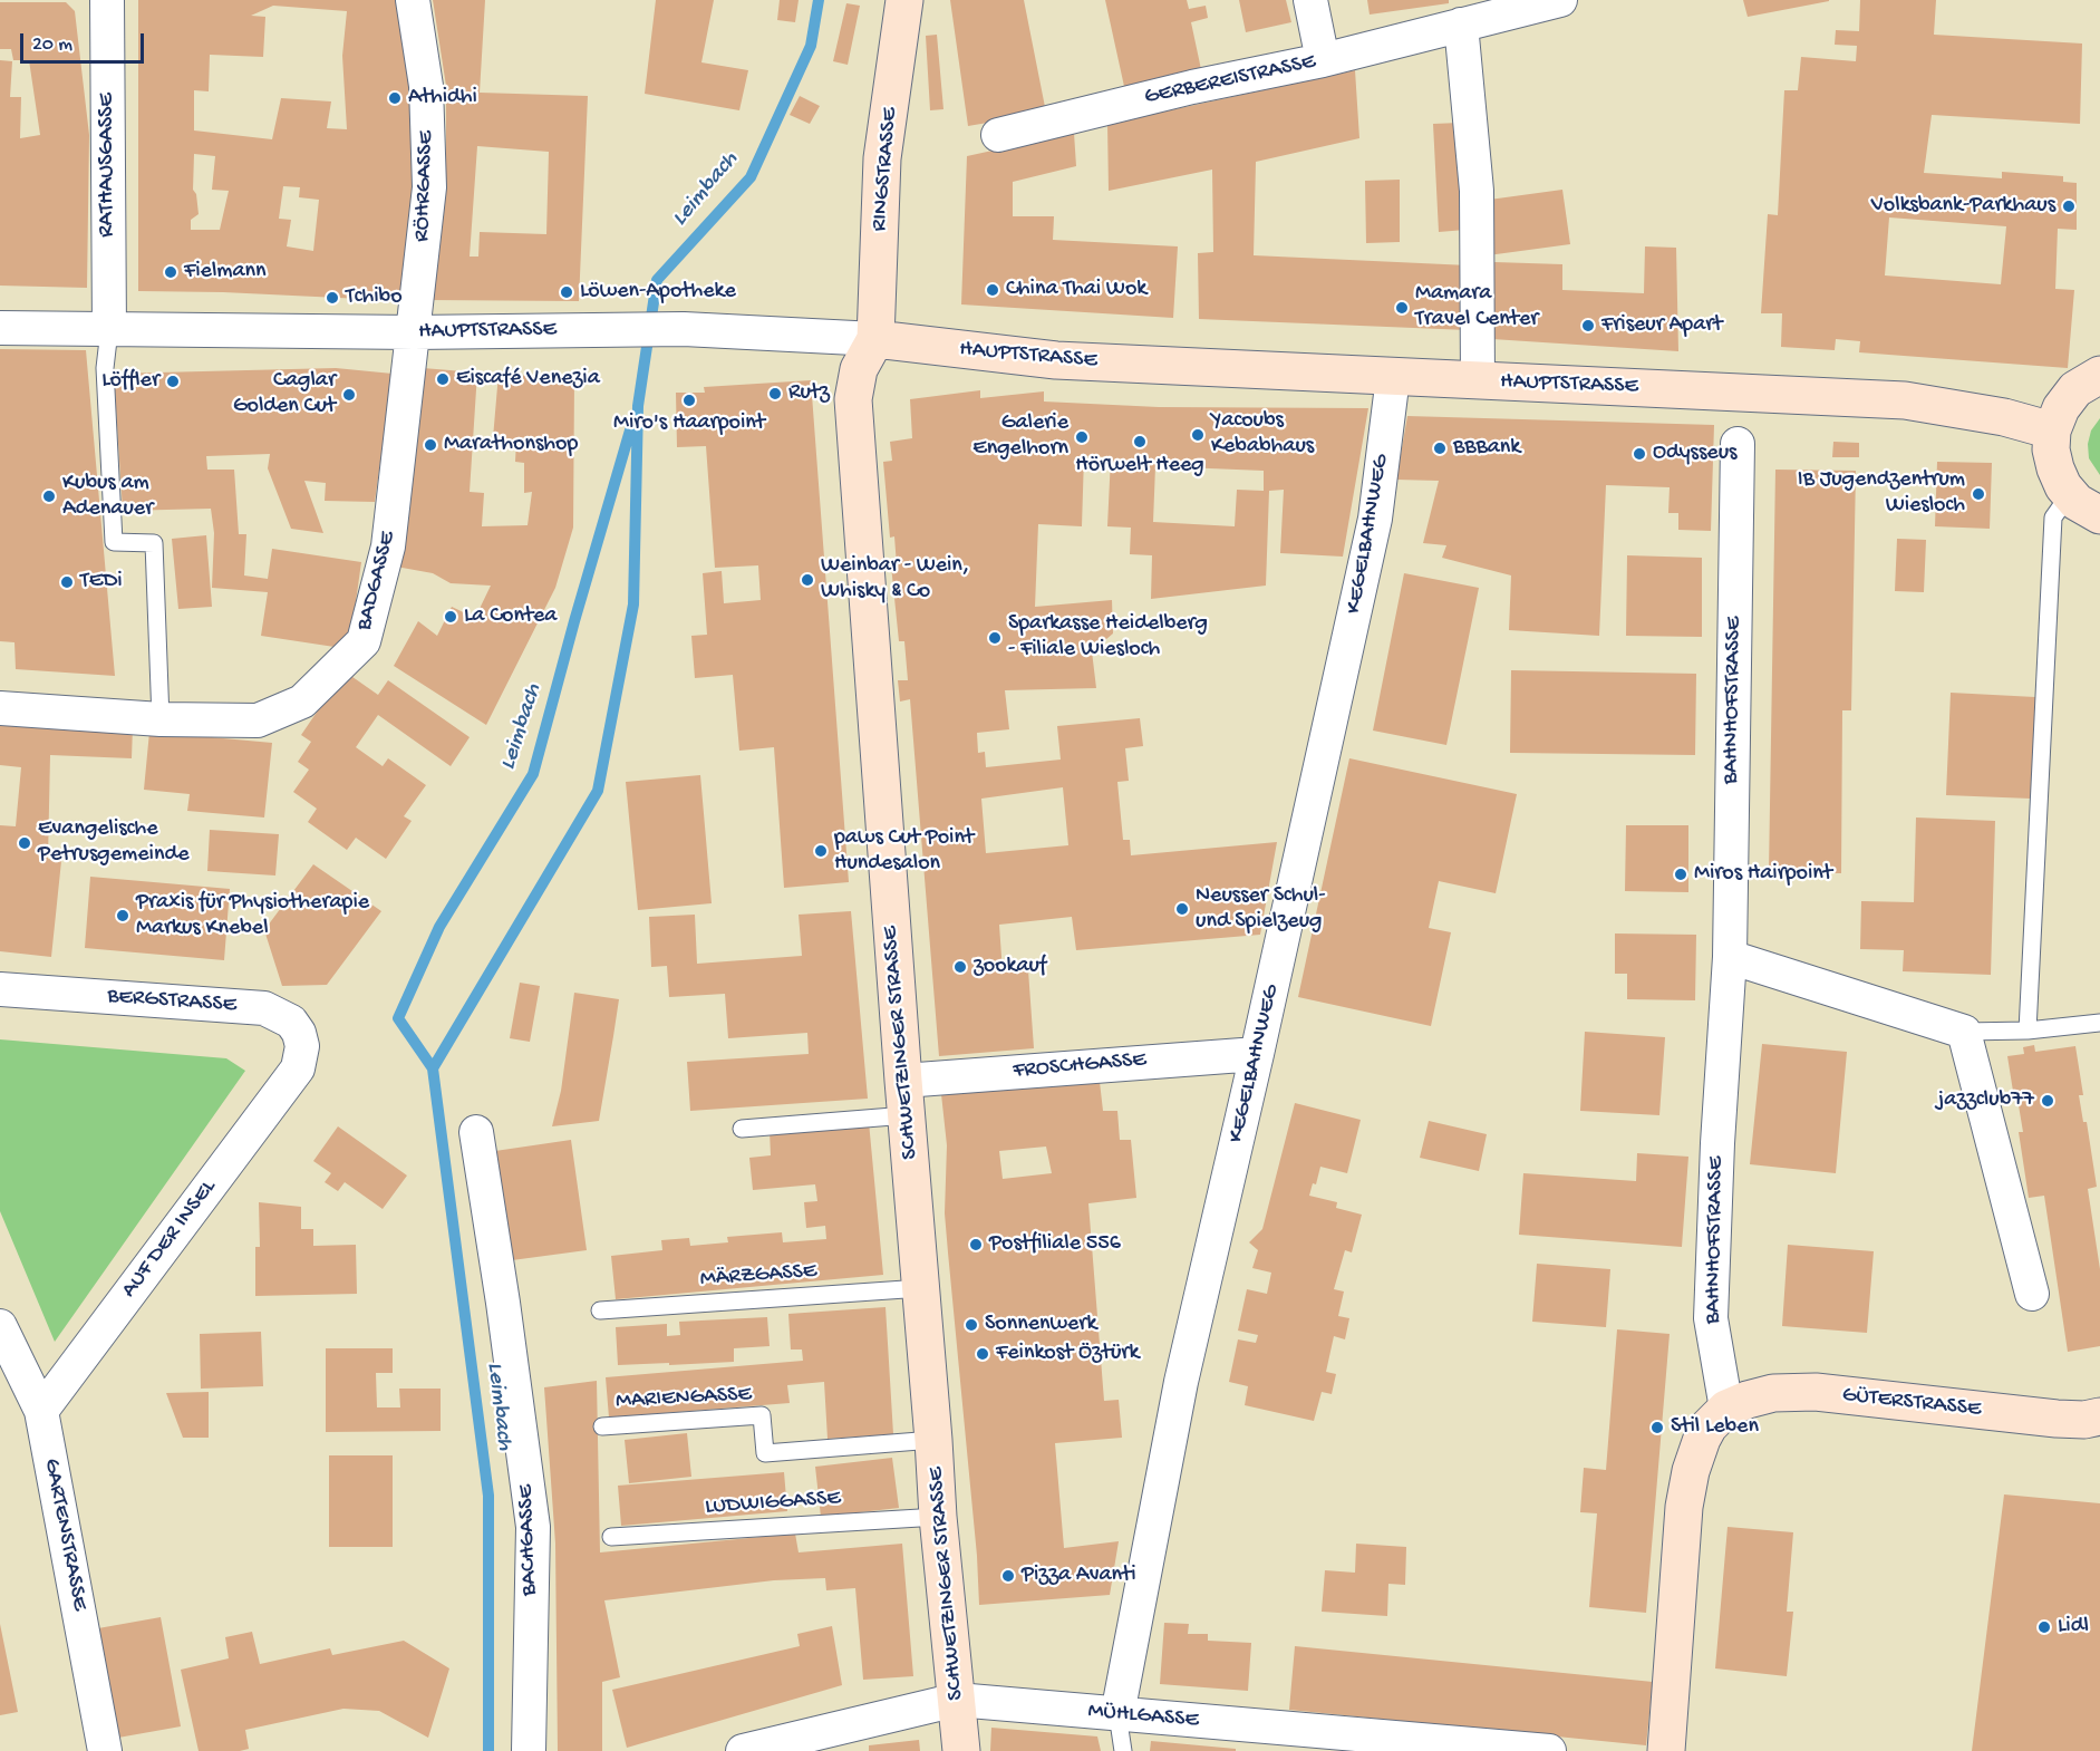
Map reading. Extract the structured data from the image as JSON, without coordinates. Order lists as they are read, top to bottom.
{
  "streets": {
    "street": [
      "GERBEREISTRASSE",
      "RATHAUSGASSE",
      "RINGSTRASSE",
      "RÖHRGASSE",
      "HAUPTSTRASSE",
      "KEGELBAHNWEG",
      "BADGASSE",
      "BAHNHOFSTRASSE",
      "BERGSTRASSE",
      "SCHWETZINGER STRASSE",
      "FROSCHGASSE",
      "AUF DER INSEL",
      "GÜTERSTRASSE",
      "GARTENSTRASSE",
      "BACHGASSE",
      "MÜHLGASSE"
    ],
    "lane": ["MÄRZGASSE", "MARIENGASSE", "LUDWIGGASSE"]
  },
  "crossings": [
    ["RATHAUSGASSE", "HAUPTSTRASSE"],
    ["RINGSTRASSE", "HAUPTSTRASSE"],
    ["RINGSTRASSE", "SCHWETZINGER STRASSE"],
    ["RÖHRGASSE", "HAUPTSTRASSE"],
    ["RÖHRGASSE", "BADGASSE"],
    ["HAUPTSTRASSE", "KEGELBAHNWEG"],
    ["HAUPTSTRASSE", "BADGASSE"],
    ["HAUPTSTRASSE", "SCHWETZINGER STRASSE"],
    ["KEGELBAHNWEG", "FROSCHGASSE"],
    ["KEGELBAHNWEG", "MÜHLGASSE"],
    ["BAHNHOFSTRASSE", "GÜTERSTRASSE"],
    ["BERGSTRASSE", "AUF DER INSEL"],
    ["SCHWETZINGER STRASSE", "FROSCHGASSE"],
    ["SCHWETZINGER STRASSE", "MÄRZGASSE"],
    ["SCHWETZINGER STRASSE", "MARIENGASSE"],
    ["SCHWETZINGER STRASSE", "LUDWIGGASSE"],
    ["SCHWETZINGER STRASSE", "MÜHLGASSE"],
    ["AUF DER INSEL", "GARTENSTRASSE"]
  ],
  "water": ["Leimbach"],
  "places": [
    "Athidhi",
    "Volksbank-Parkhaus",
    "Fielmann",
    "China Thai Wok",
    "Löwen-Apotheke",
    "Tchibo",
    "Mamara Travel Center",
    "Friseur Apart",
    "Eiscafé Venezia",
    "Löffler",
    "Rutz",
    "Caglar Golden Cut",
    "Miro's Haarpoint",
    "Yacoubs Kebabhaus",
    "Galerie Engelhorn",
    "Hörwelt Heeg",
    "Marathonshop",
    "BBBank",
    "Odysseus",
    "IB Jugendzentrum Wiesloch",
    "Kubus am Adenauer",
    "Weinbar - Wein, Whisky & Co",
    "TEDi",
    "La Contea",
    "Sparkasse Heidelberg - Filiale Wiesloch",
    "Evangelische Petrusgemeinde",
    "paws Cut Point Hundesalon",
    "Miros Hairpoint",
    "Neusser Schul- und Spielzeug",
    "Praxis für Physiotherapie Markus Knebel",
    "zookauf",
    "jazzclub77",
    "Postfiliale 556",
    "Sonnenwerk",
    "Feinkost Öztürk",
    "Stil Leben",
    "Pizza Avanti",
    "Lidl"
  ],
  "scale_bar": "20 m"
}
